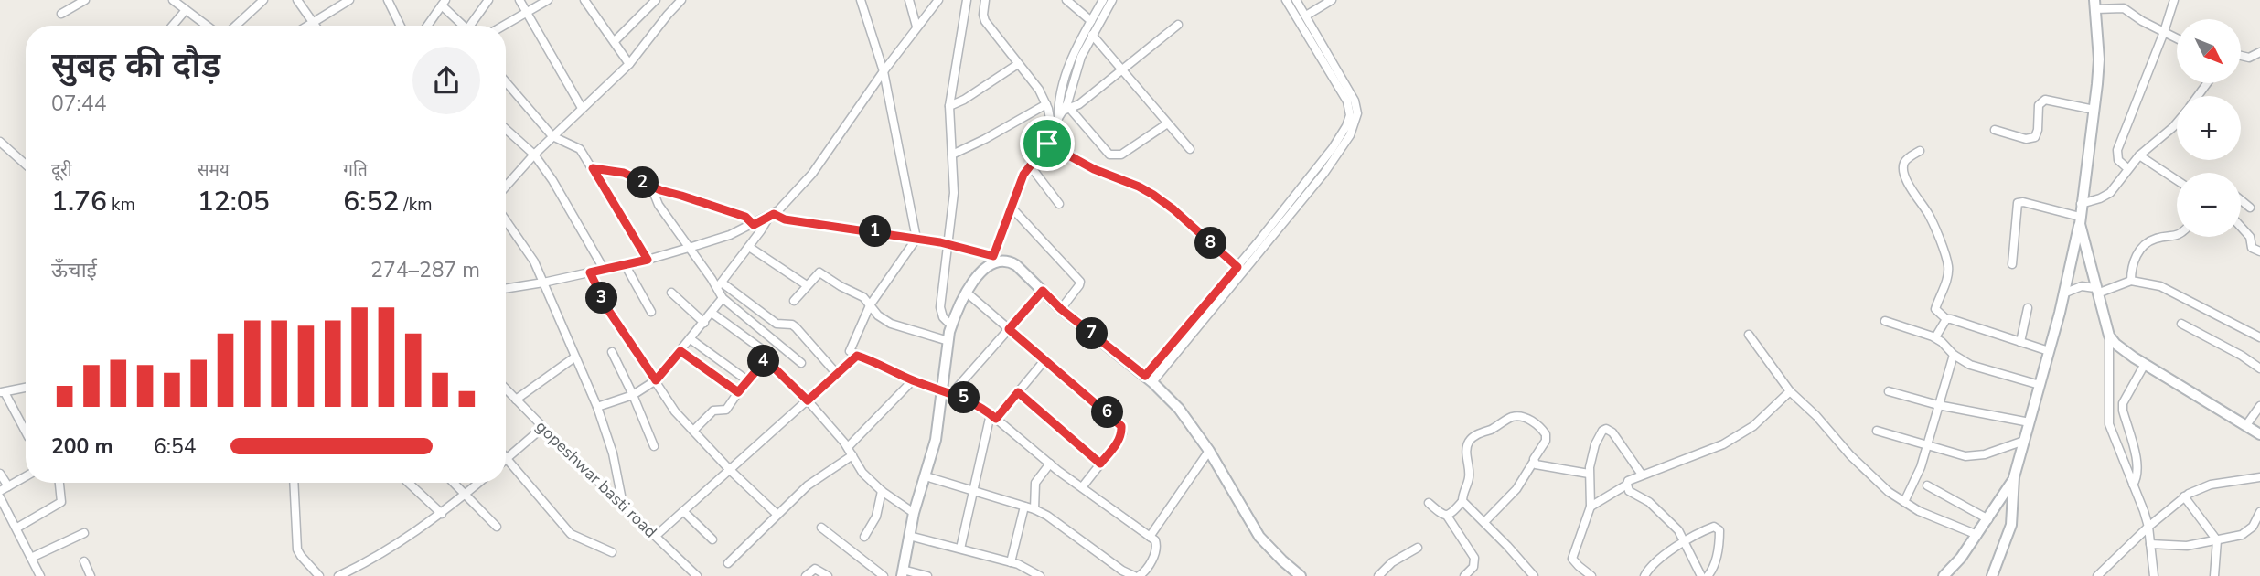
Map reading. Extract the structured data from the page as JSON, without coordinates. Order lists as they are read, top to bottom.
{
  "streets": {
    "street": ["gopeshwar basti road"]
  },
  "north": "bottom right",
  "page": {
    "map_buttons": ["+", "−"],
    "heading": ["सुबह की दौड़", "07:44"],
    "stats": [
      ["दूरी", "1.76 km"],
      ["समय", "12:05"],
      ["गति", "6:52 /km"]
    ],
    "pins": [
      "2",
      "1",
      "8",
      "3",
      "7",
      "4",
      "5",
      "6"
    ],
    "chart": ["ऊँचाई", "274–287 m"],
    "list": [
      {
        "name": "200 m",
        "note": "6:54"
      }
    ]
  }
}
